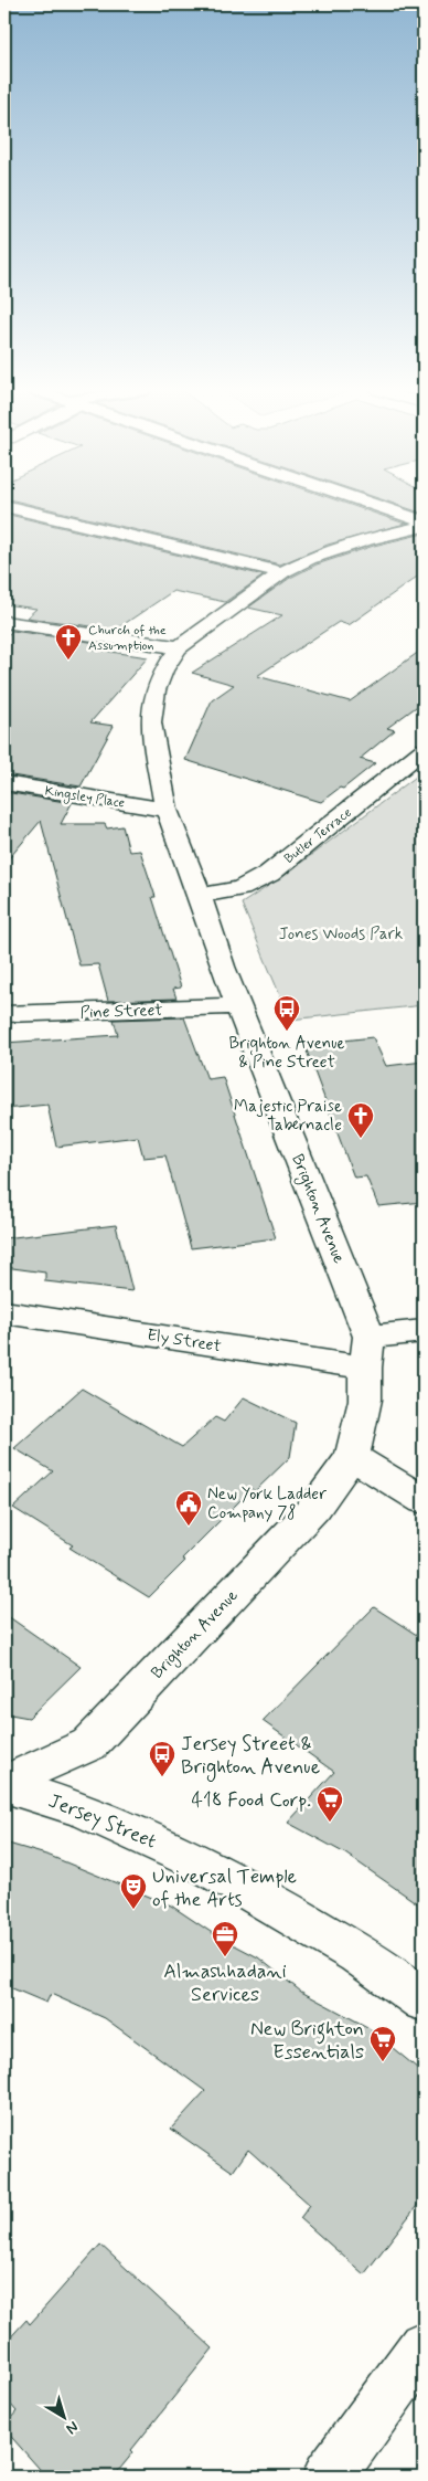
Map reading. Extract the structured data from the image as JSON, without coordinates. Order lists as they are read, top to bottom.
{
  "streets": {
    "street": [
      "Kingsley Place",
      "Butler Terrace",
      "Pine Street",
      "Brighton Avenue",
      "Ely Street",
      "Jersey Street"
    ]
  },
  "crossings": [
    ["Kingsley Place", "Brighton Avenue"],
    ["Butler Terrace", "Brighton Avenue"],
    ["Pine Street", "Brighton Avenue"],
    ["Brighton Avenue", "Ely Street"],
    ["Brighton Avenue", "Jersey Street"]
  ],
  "parks": ["Jones Woods Park"],
  "places": {
    "church": ["Church of the Assumption", "Majestic Praise Tabernacle"],
    "bus stop": ["Brighton Avenue & Pine Street", "Jersey Street & Brighton Avenue"],
    "public building": ["New York Ladder Company 78"],
    "supermarket": ["418 Food Corp.", "New Brighton Essentials"],
    "theatre": ["Universal Temple of the Arts"],
    "office": ["Almashhadani Services"]
  },
  "north": "bottom right"
}
